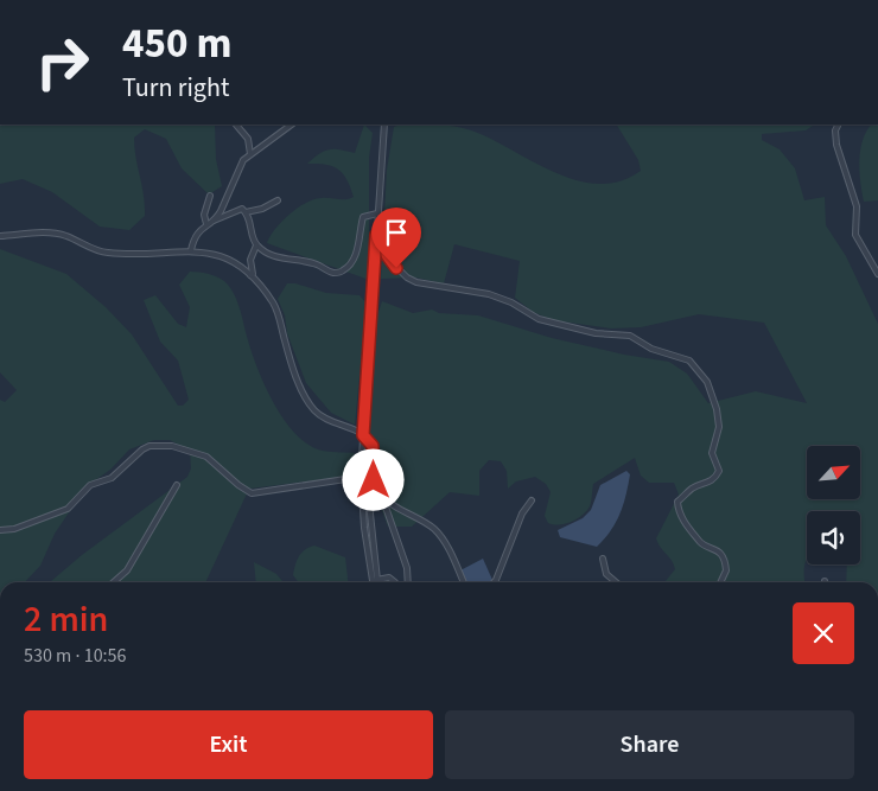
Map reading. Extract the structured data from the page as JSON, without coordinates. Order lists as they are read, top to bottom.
{
  "north": "top right",
  "page": {
    "turn": ["450 m", "Turn right"],
    "heading": ["2 min", "530 m · 10:56"],
    "buttons": ["Exit", "Share"]
  }
}
